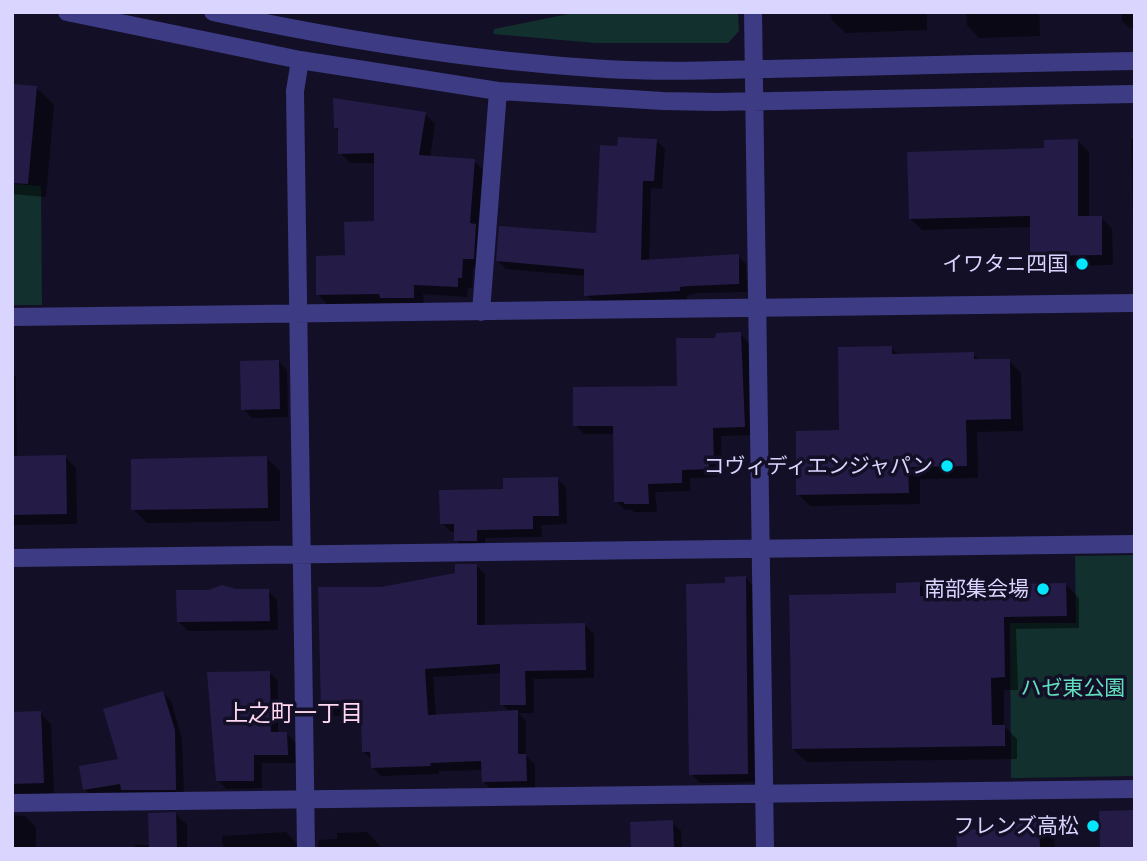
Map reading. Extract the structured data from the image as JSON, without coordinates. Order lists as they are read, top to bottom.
{
  "districts": ["上之町一丁目"],
  "parks": ["ハゼ東公園"],
  "places": [
    "イワタニ四国",
    "コヴィディエンジャパン",
    "南部集会場",
    "フレンズ高松"
  ]
}
